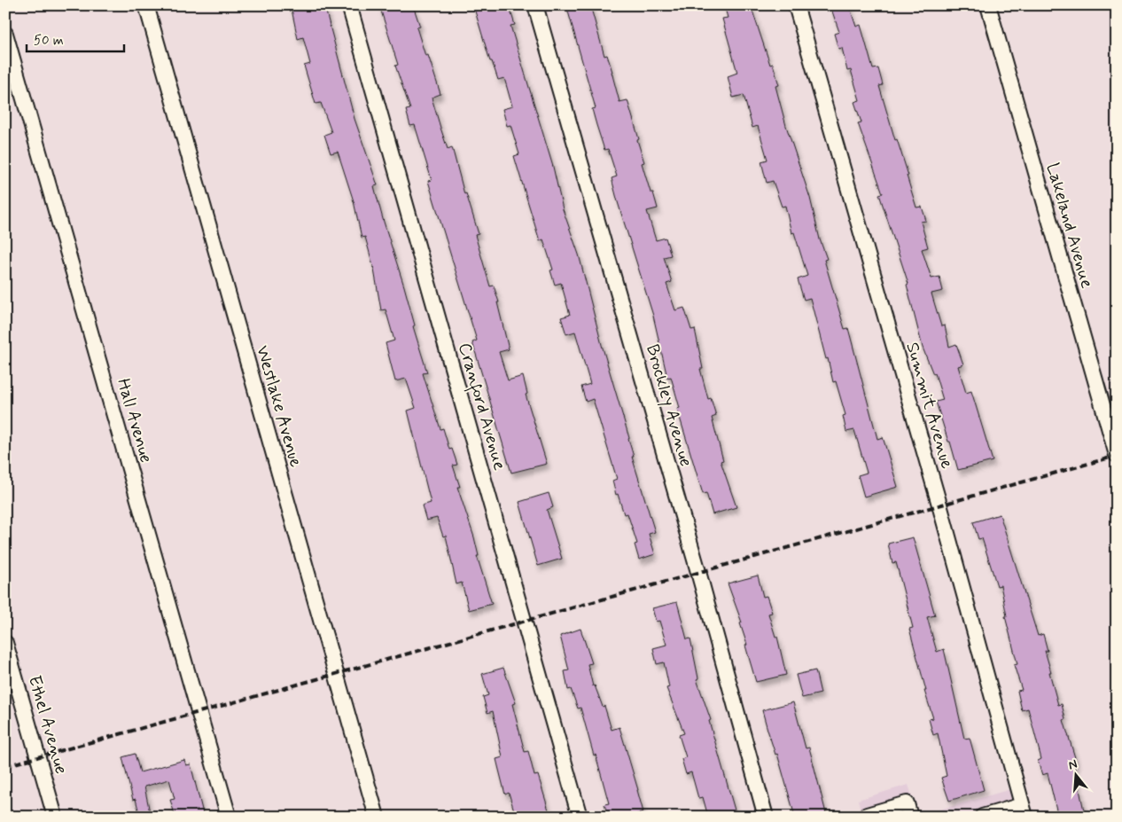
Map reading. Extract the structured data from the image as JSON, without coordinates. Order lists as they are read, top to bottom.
{
  "streets": {
    "street": [
      "Lakeland Avenue",
      "Brockley Avenue",
      "Summit Avenue",
      "Westlake Avenue",
      "Cranford Avenue",
      "Hall Avenue",
      "Ethel Avenue"
    ]
  },
  "scale_bar": "50 m",
  "north": "top"
}
